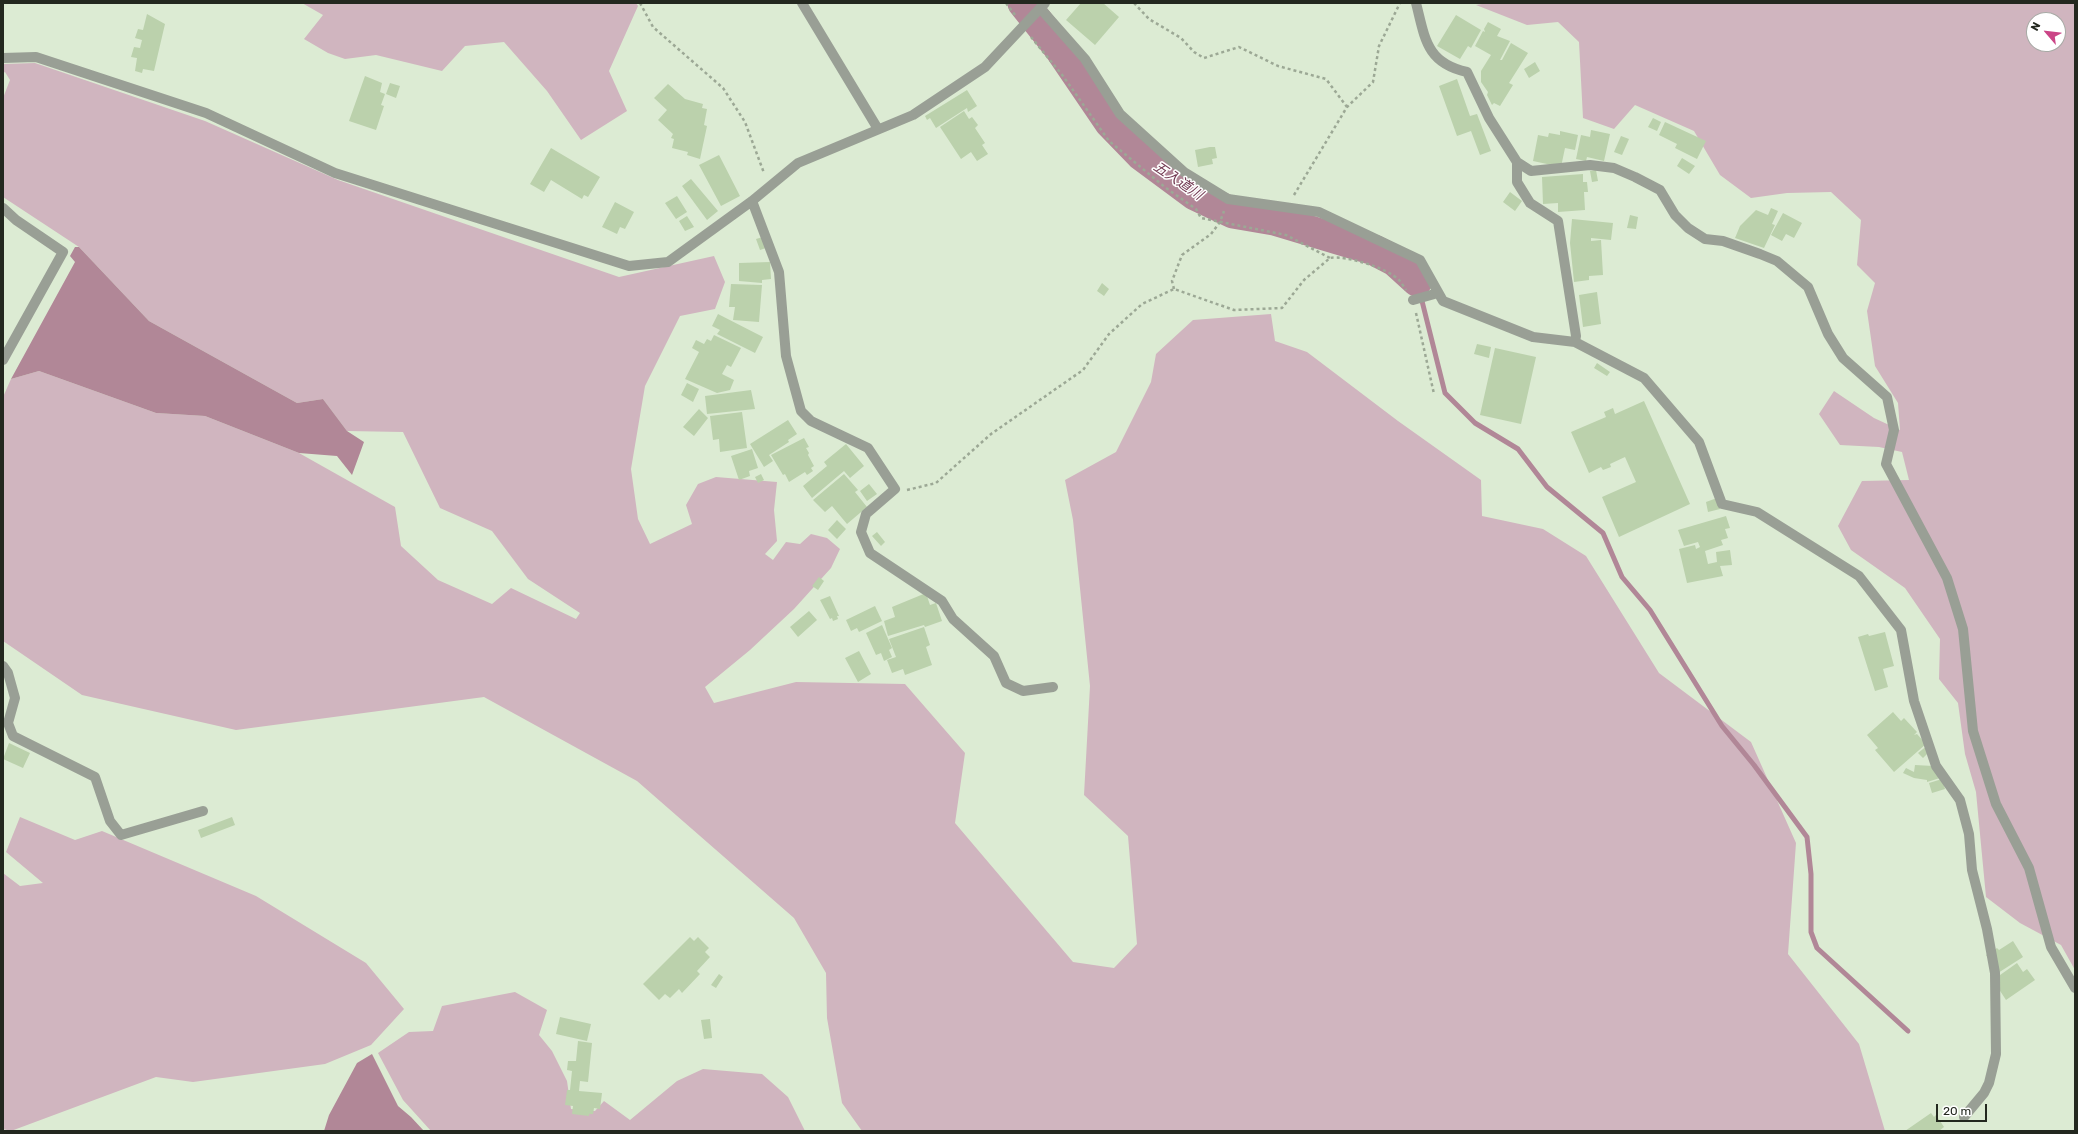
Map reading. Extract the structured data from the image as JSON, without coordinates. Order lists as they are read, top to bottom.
{
  "water": ["五入道川"],
  "scale_bar": "20 m",
  "north": "top left"
}
